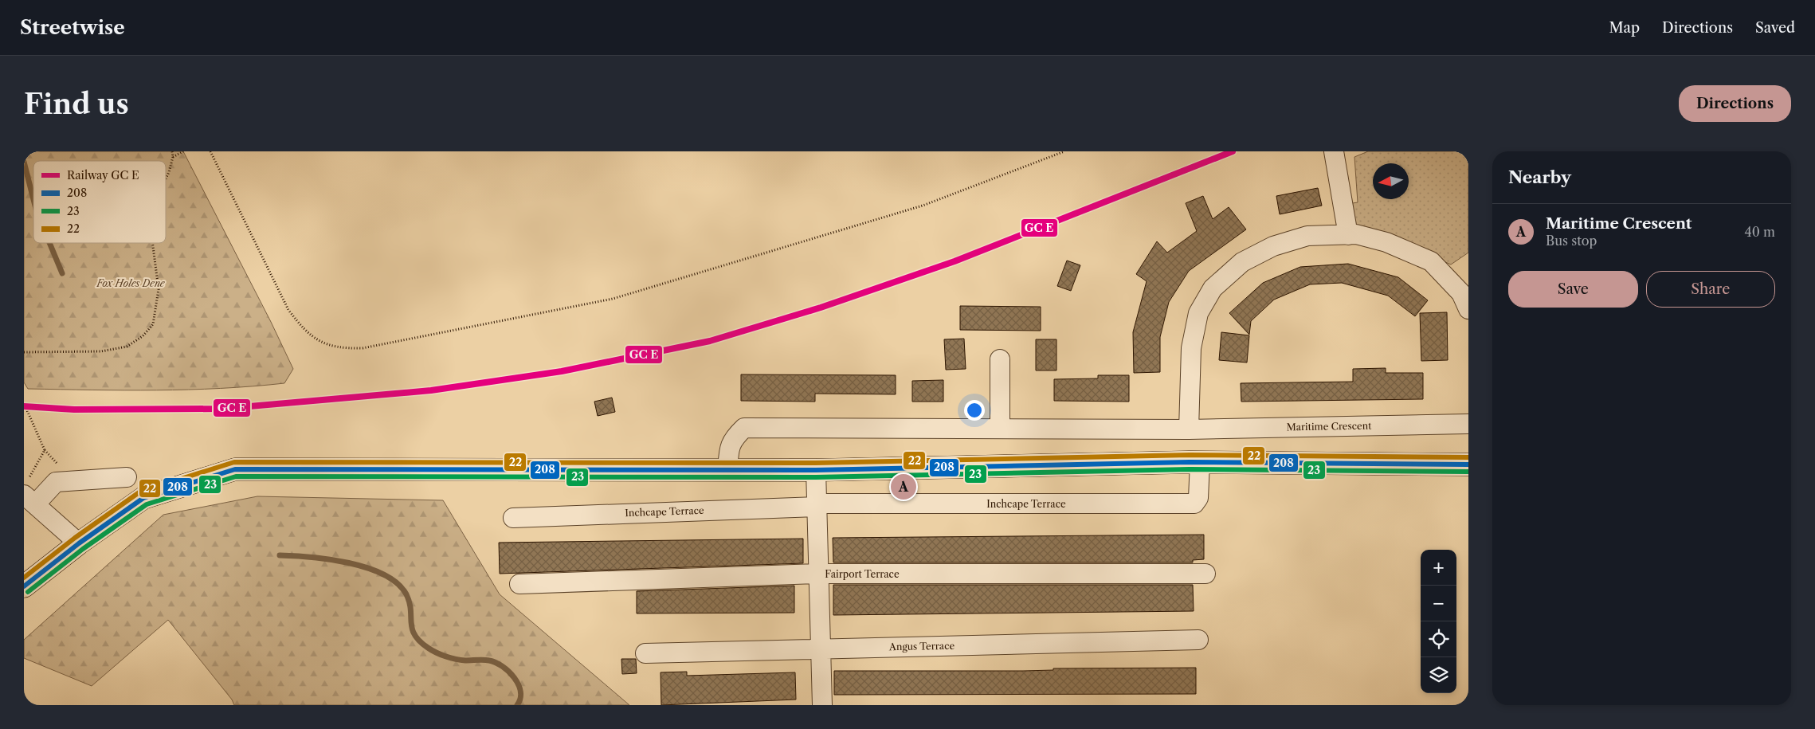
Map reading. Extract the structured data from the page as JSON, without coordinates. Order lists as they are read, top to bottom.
{
  "streets": {
    "street": [
      "Maritime Crescent",
      "Inchcape Terrace",
      "Fairport Terrace",
      "Angus Terrace"
    ]
  },
  "parks": ["Fox Holes Dene"],
  "lines": ["transit line 22", "transit line 208", "transit line 23"],
  "legend": [
    "Railway GC E",
    "208",
    "23",
    "22"
  ],
  "north": "left",
  "page": {
    "header": "Streetwise",
    "nav": ["Map", "Directions", "Saved"],
    "buttons": [
      "Directions",
      ["Save", "Share"]
    ],
    "title": "Find us",
    "heading": "Nearby",
    "list": [
      {
        "mark": "A",
        "name": "Maritime Crescent",
        "note": "Bus stop",
        "value": "40 m"
      }
    ],
    "pins": "A",
    "map_buttons": ["+", "−"]
  }
}
